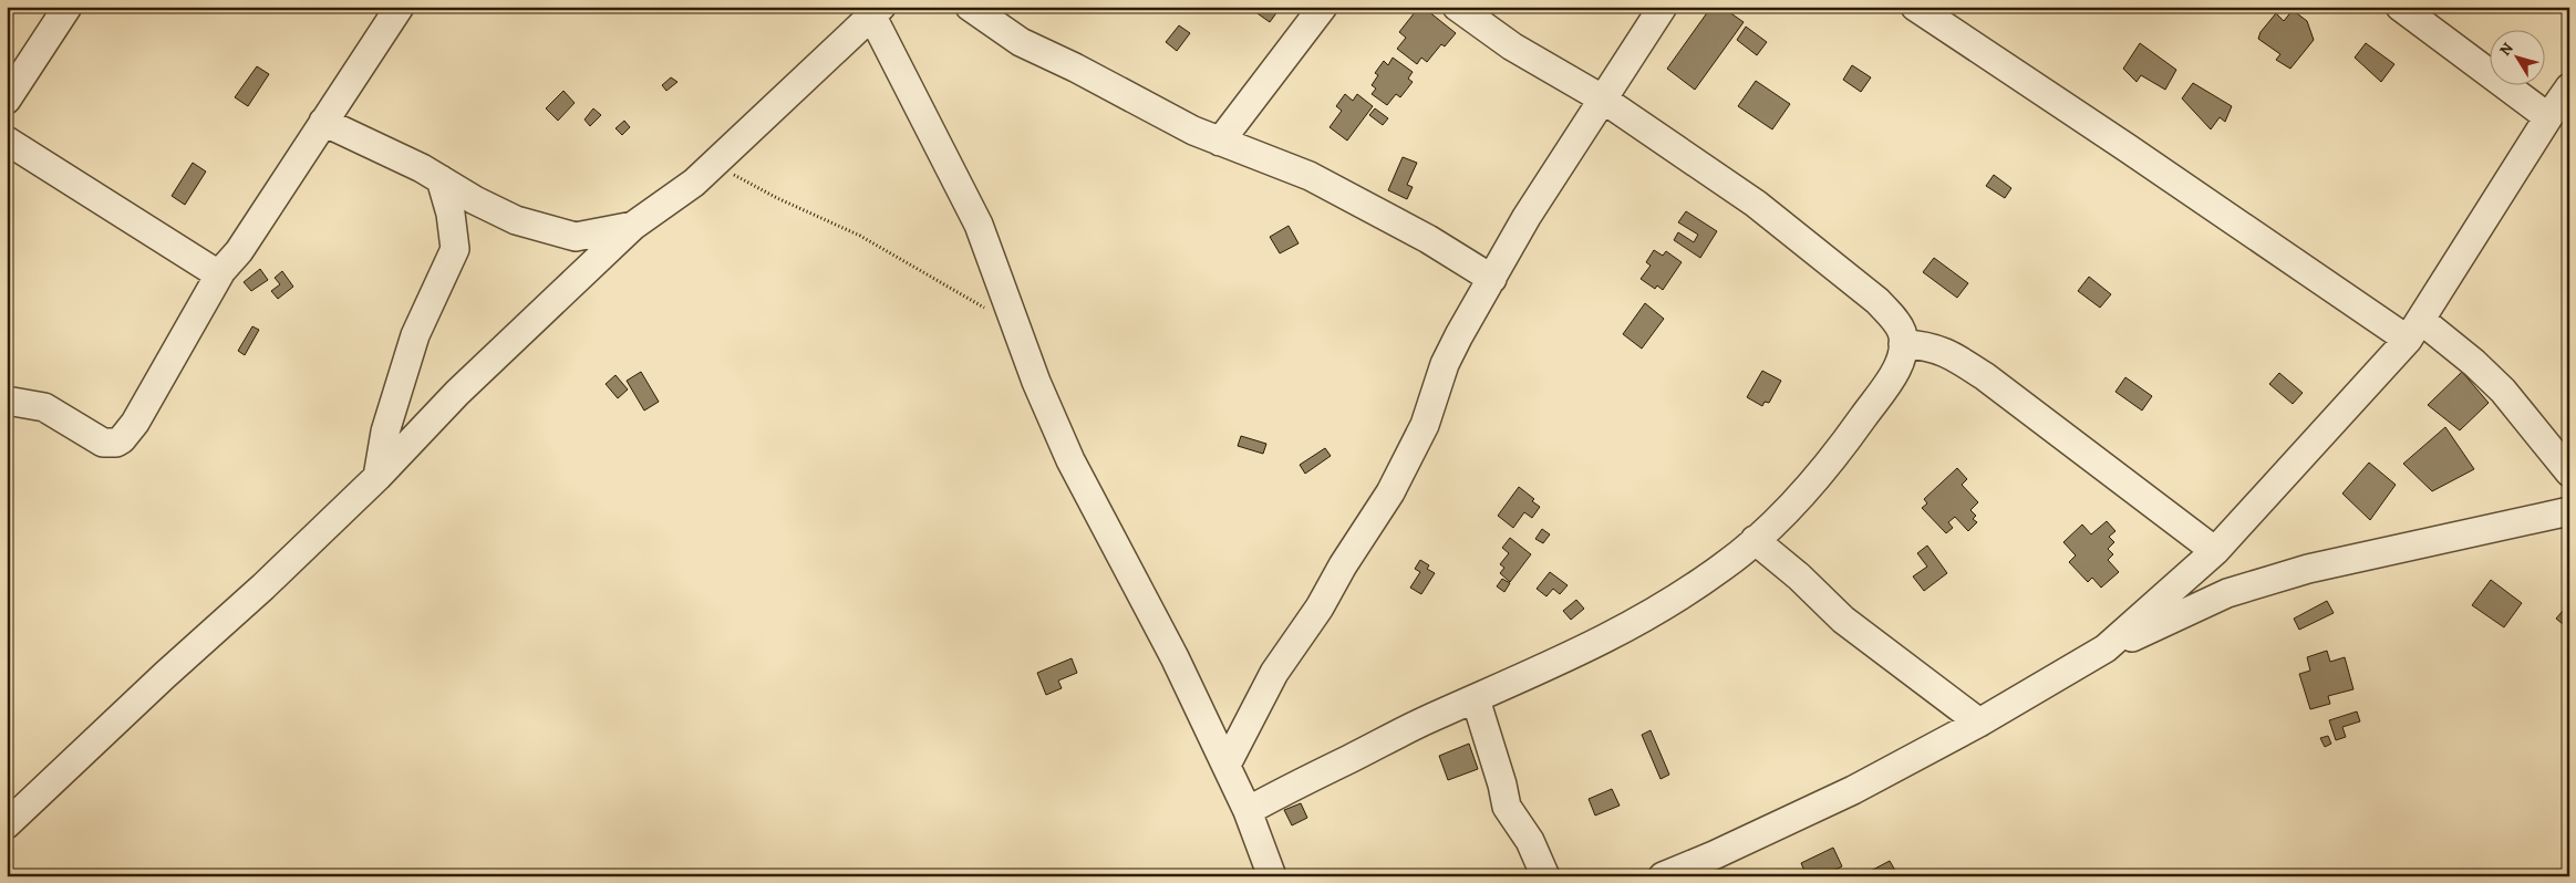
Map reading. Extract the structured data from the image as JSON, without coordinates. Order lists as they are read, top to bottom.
{
  "north": "top left"
}
